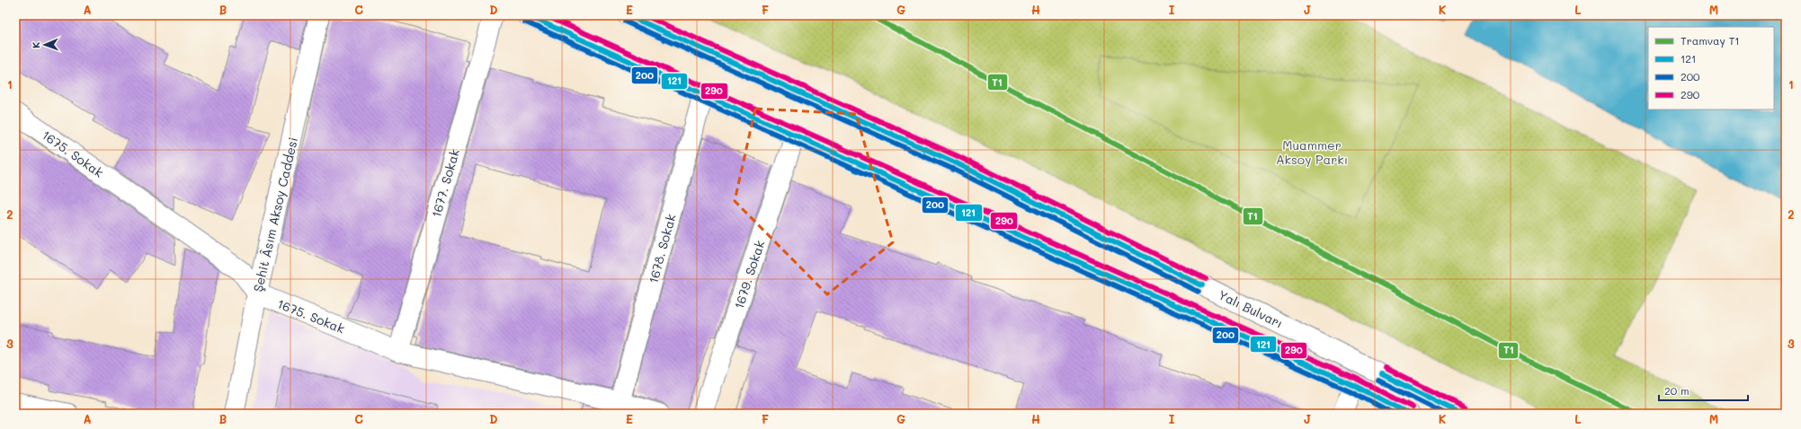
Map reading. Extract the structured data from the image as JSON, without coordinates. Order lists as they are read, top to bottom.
{
  "streets": {
    "street": [
      "1675. Sokak",
      "1677. Sokak",
      "Şehit Âsım Aksoy Caddesi",
      "1678. Sokak",
      "1679. Sokak",
      "Yalı Bulvarı"
    ]
  },
  "crossings": [
    ["1675. Sokak", "1677. Sokak"],
    ["1675. Sokak", "Şehit Âsım Aksoy Caddesi"],
    ["1675. Sokak", "1678. Sokak"]
  ],
  "parks": ["Muammer Aksoy Parkı"],
  "lines": [
    "tram line T1",
    "transit line 121",
    "transit line 290",
    "transit line 200"
  ],
  "legend": [
    "Tramvay T1",
    "121",
    "200",
    "290"
  ],
  "scale_bar": "20 m",
  "north": "left",
  "grid": {
    "columns": [
      "A",
      "B",
      "C",
      "D",
      "E",
      "F",
      "G",
      "H",
      "I",
      "J",
      "K",
      "L",
      "M"
    ],
    "rows": ["1", "2", "3"]
  }
}
